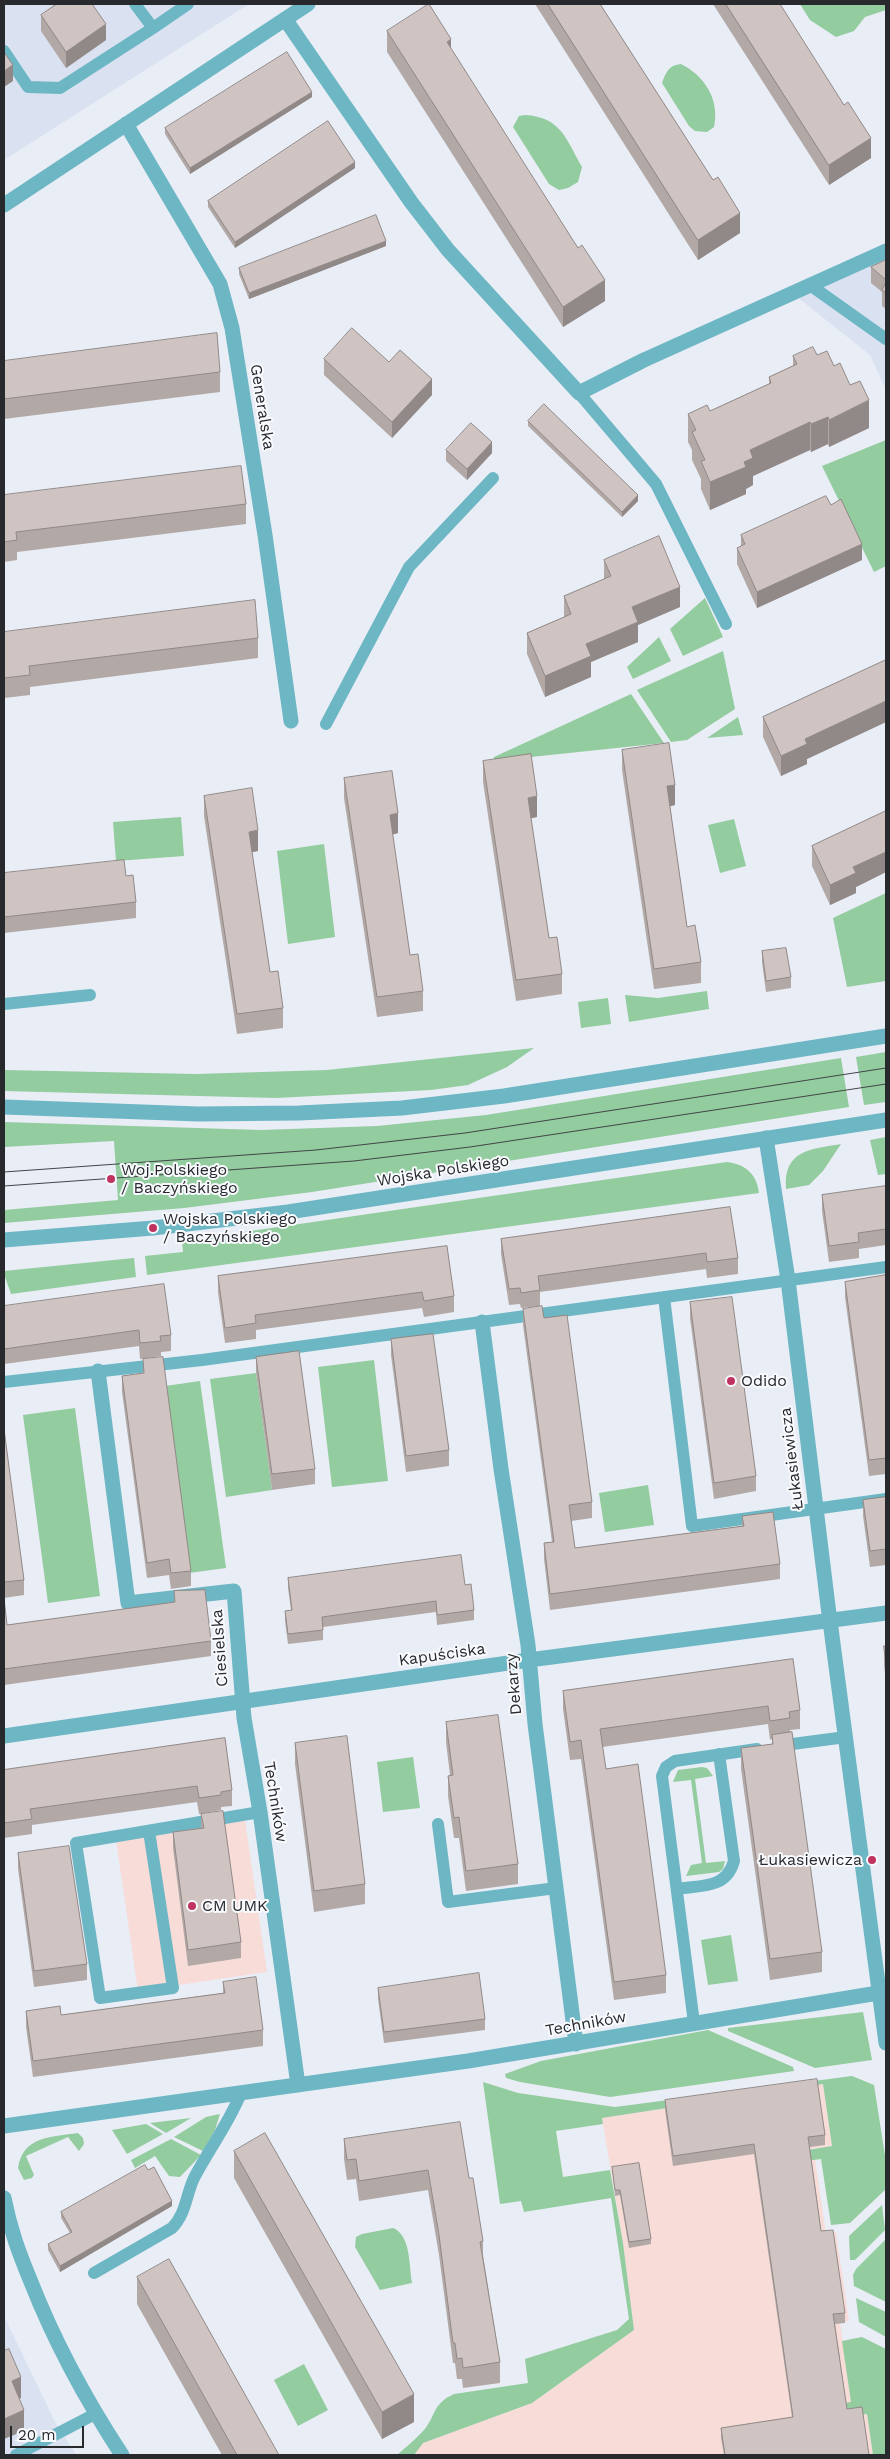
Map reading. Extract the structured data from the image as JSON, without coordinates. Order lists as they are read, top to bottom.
{
  "streets": {
    "street": [
      "Generalska",
      "Wojska Polskiego",
      "Łukasiewicza",
      "Ciesielska",
      "Kapuściska",
      "Dekarzy",
      "Techników"
    ]
  },
  "crossings": [
    ["Wojska Polskiego", "Łukasiewicza"],
    ["Łukasiewicza", "Kapuściska"],
    ["Łukasiewicza", "Techników"],
    ["Ciesielska", "Kapuściska"],
    ["Ciesielska", "Techników"],
    ["Kapuściska", "Dekarzy"],
    ["Kapuściska", "Techników"],
    ["Dekarzy", "Techników"]
  ],
  "places": [
    "Woj.Polskiego / Baczyńskiego",
    "Wojska Polskiego / Baczyńskiego",
    "Odido",
    "Łukasiewicza",
    "CM UMK"
  ],
  "scale_bar": "20 m"
}
